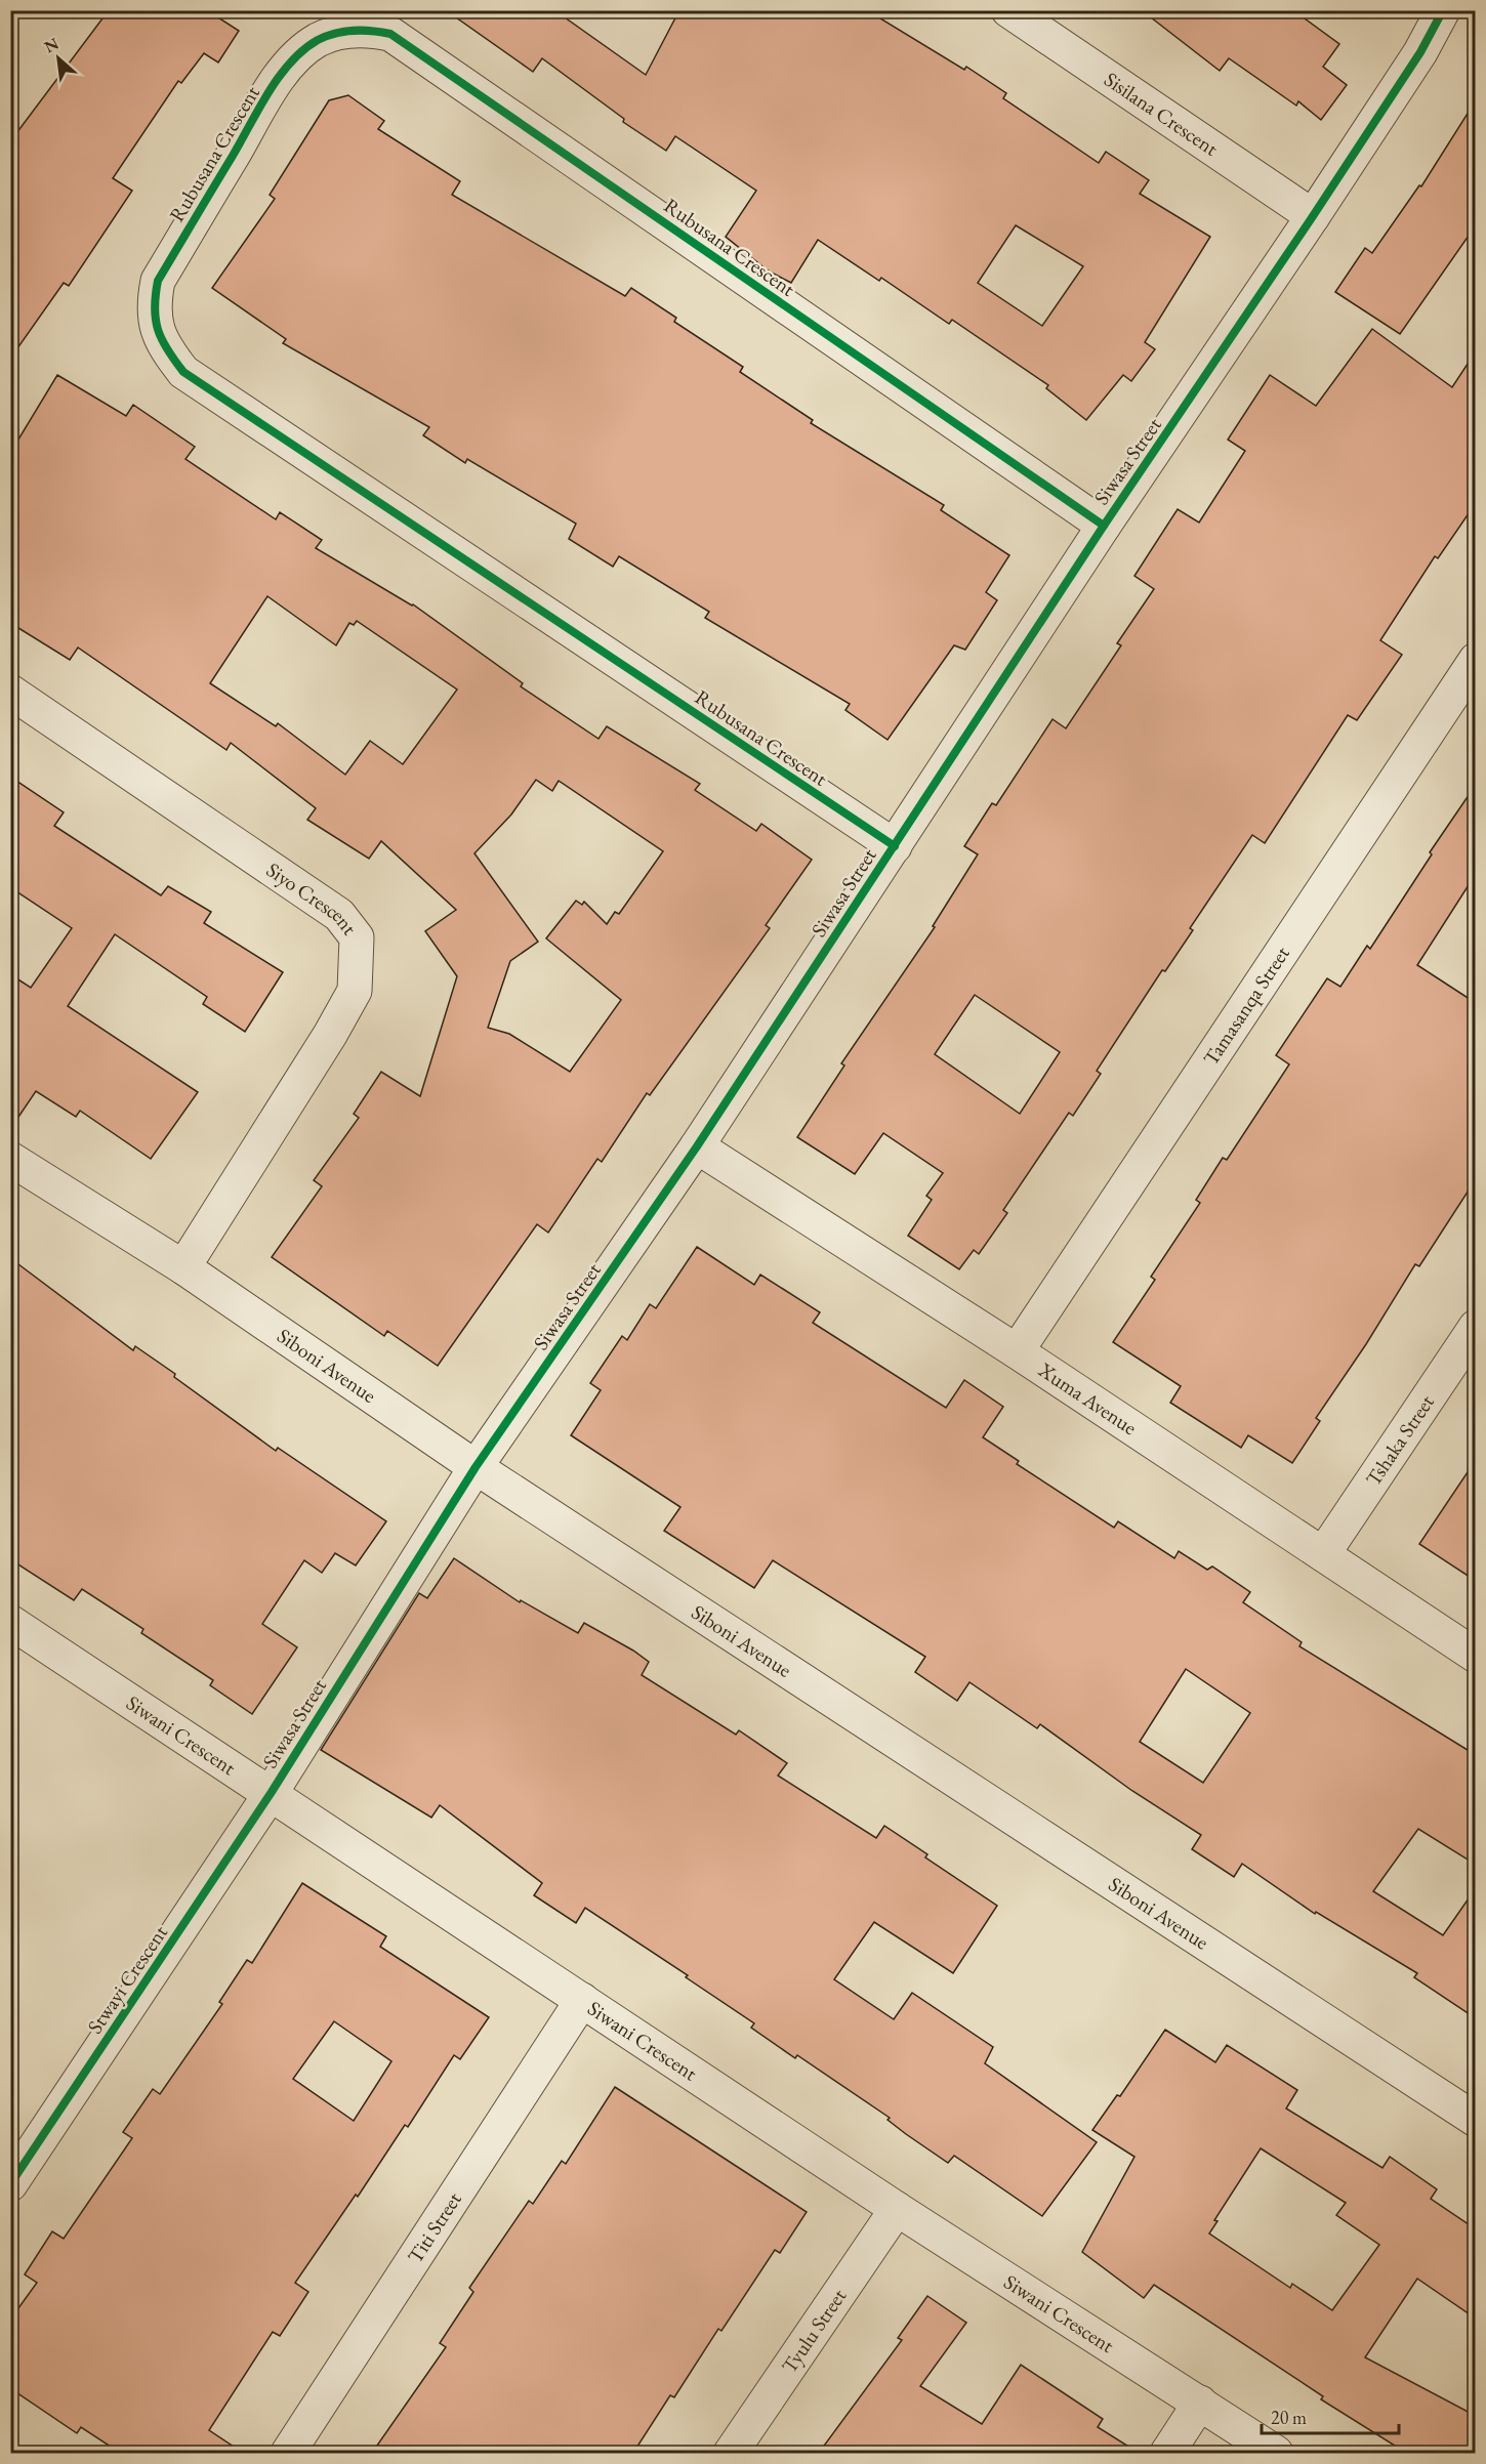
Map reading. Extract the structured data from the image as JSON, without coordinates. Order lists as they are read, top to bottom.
{
  "streets": {
    "street": [
      "Sisilana Crescent",
      "Rubusana Crescent",
      "Siwasa Street",
      "Siyo Crescent",
      "Tamasanqa Street",
      "Siboni Avenue",
      "Xuma Avenue",
      "Tshaka Street",
      "Siwani Crescent",
      "Stwayi Crescent",
      "Titi Street",
      "Tyulu Street"
    ]
  },
  "crossings": [
    ["Sisilana Crescent", "Siwasa Street"],
    ["Rubusana Crescent", "Siwasa Street"],
    ["Siwasa Street", "Siboni Avenue"],
    ["Siwasa Street", "Xuma Avenue"],
    ["Siwasa Street", "Siwani Crescent"],
    ["Siwasa Street", "Stwayi Crescent"],
    ["Siyo Crescent", "Siboni Avenue"],
    ["Tamasanqa Street", "Xuma Avenue"],
    ["Xuma Avenue", "Tshaka Street"],
    ["Siwani Crescent", "Stwayi Crescent"],
    ["Siwani Crescent", "Titi Street"],
    ["Siwani Crescent", "Tyulu Street"]
  ],
  "scale_bar": "20 m",
  "north": "top left"
}
